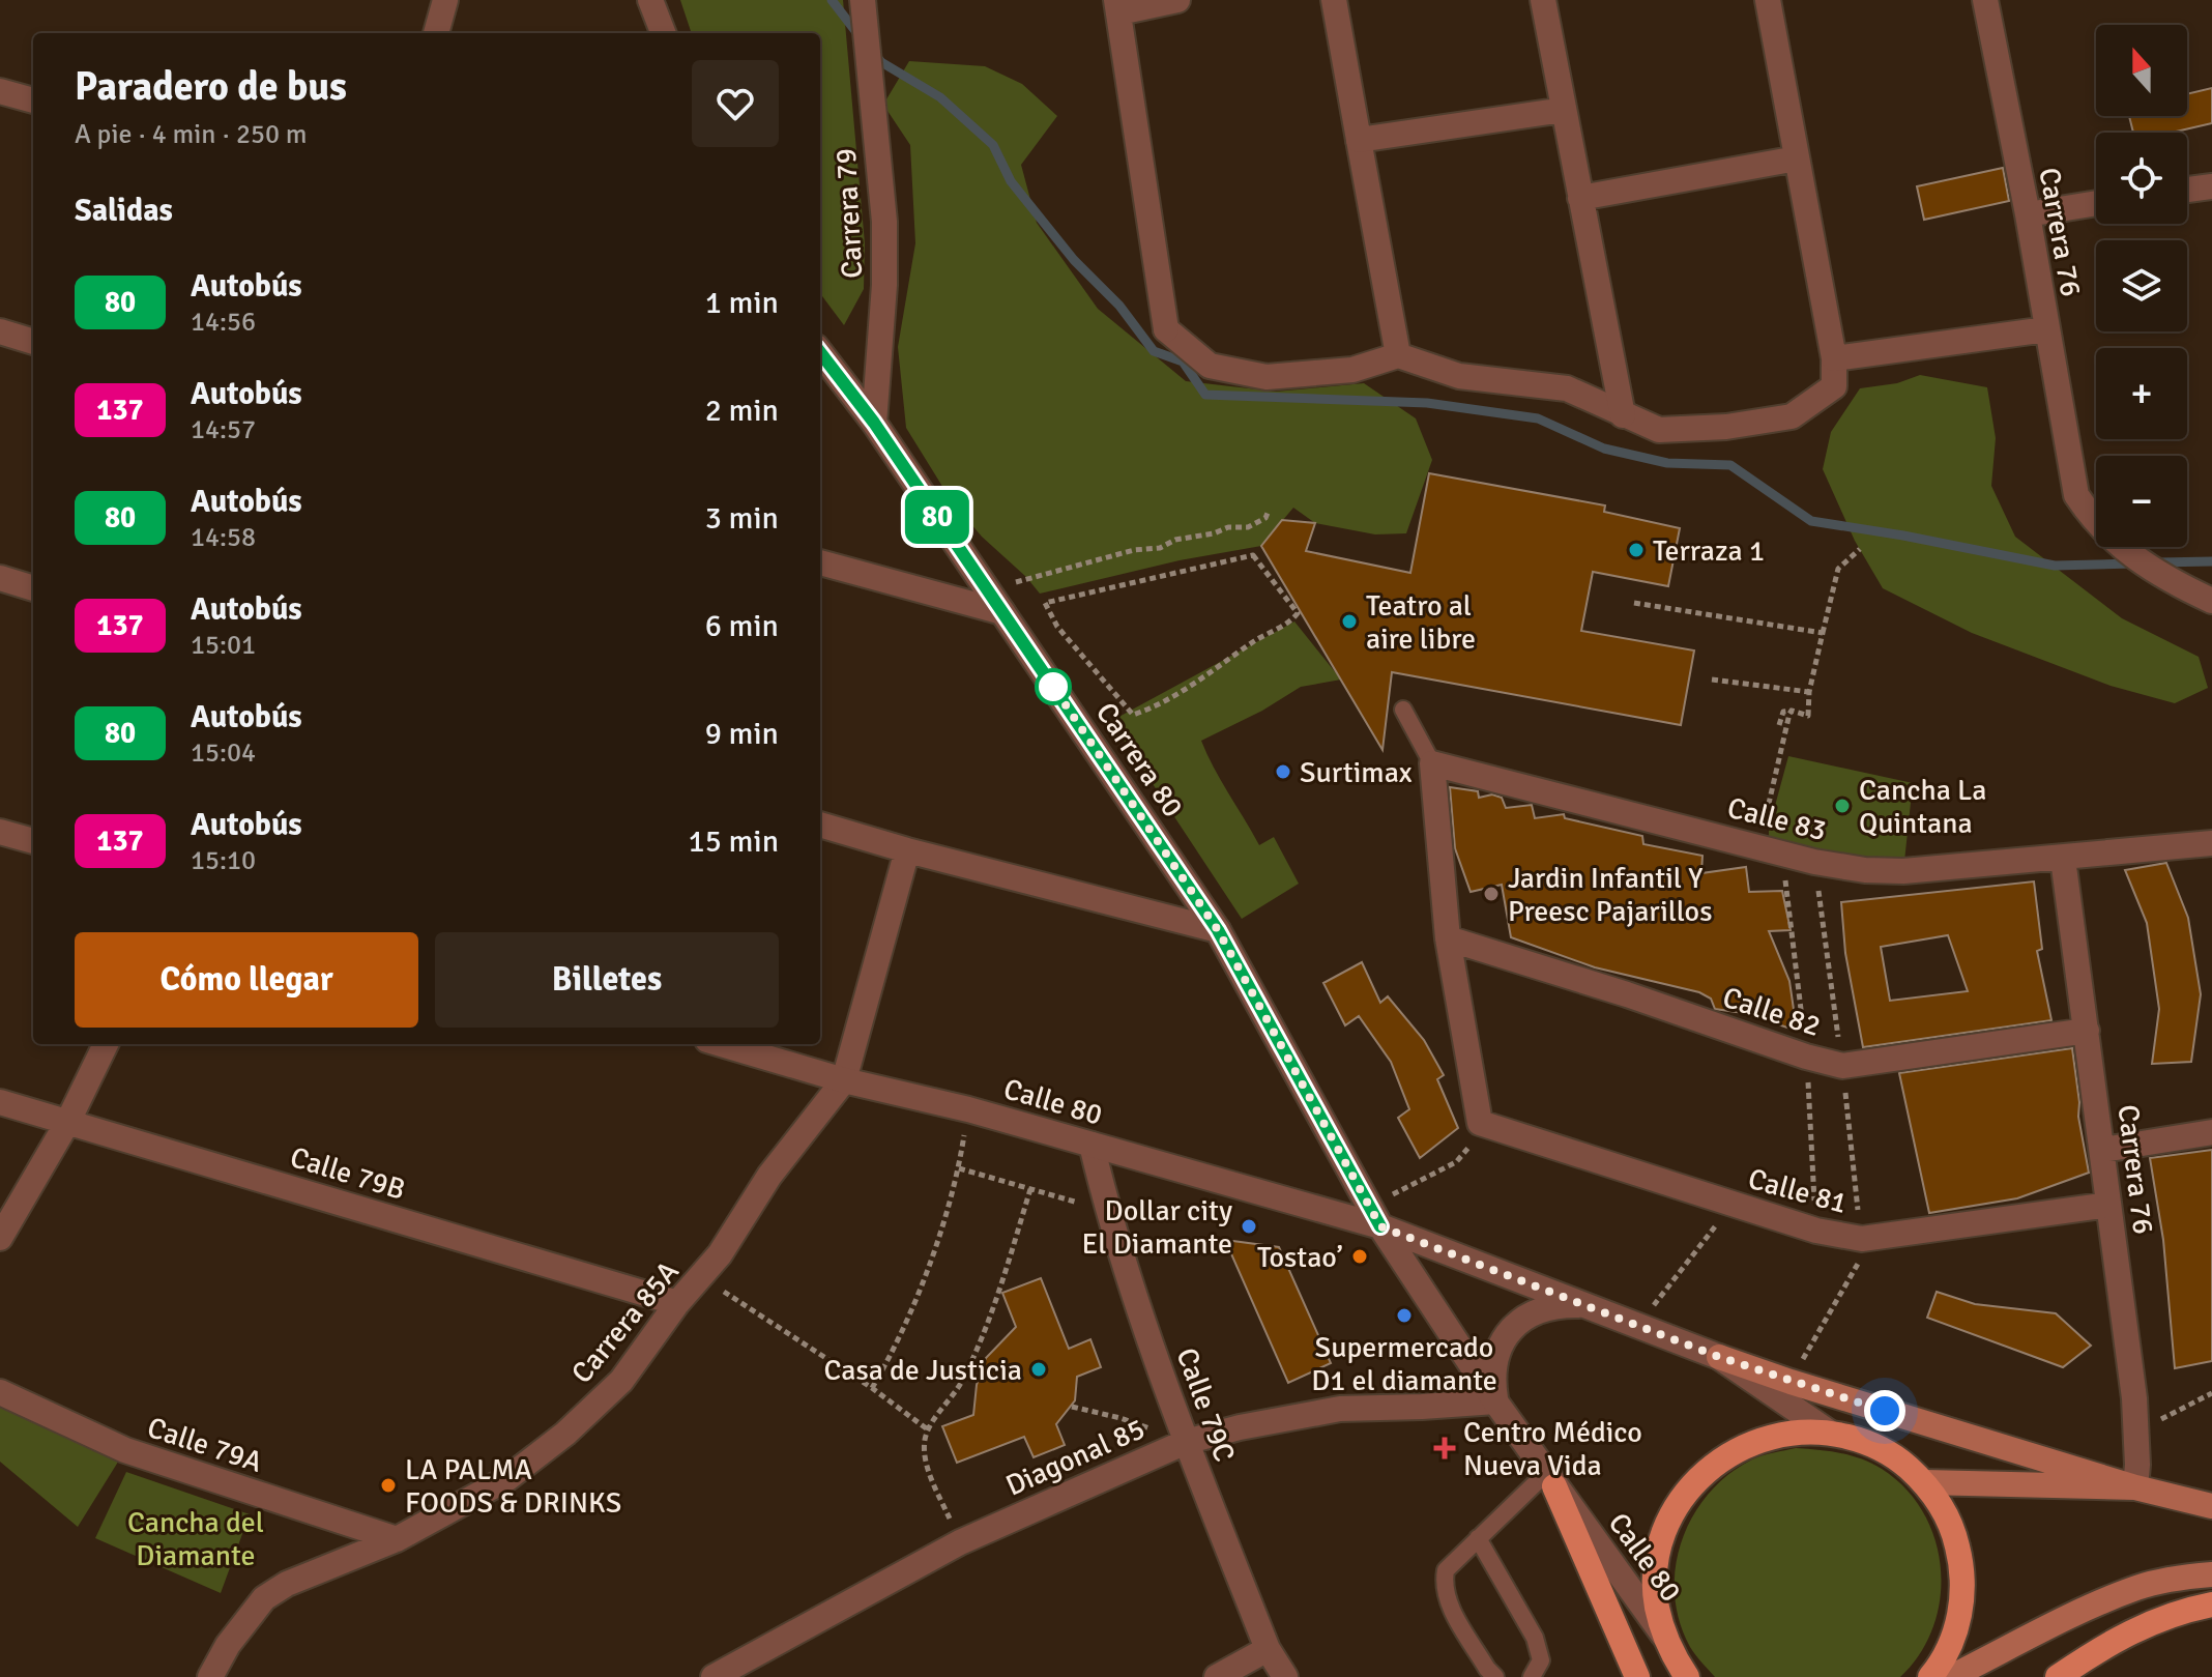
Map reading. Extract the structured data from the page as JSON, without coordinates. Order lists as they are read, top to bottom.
{
  "streets": {
    "street": [
      "Carrera 79",
      "Carrera 76",
      "Carrera 80",
      "Calle 83",
      "Calle 82",
      "Calle 80",
      "Calle 79B",
      "Calle 81",
      "Carrera 85A",
      "Calle 79C",
      "Calle 79A",
      "Diagonal 85"
    ]
  },
  "crossings": [
    ["Carrera 79", "Carrera 80"],
    ["Carrera 76", "Calle 83"],
    ["Carrera 76", "Calle 82"],
    ["Carrera 76", "Calle 81"],
    ["Carrera 80", "Calle 80"],
    ["Calle 80", "Carrera 85A"],
    ["Calle 80", "Calle 79C"],
    ["Calle 80", "Diagonal 85"],
    ["Calle 79B", "Carrera 85A"],
    ["Carrera 85A", "Calle 79A"],
    ["Calle 79C", "Diagonal 85"]
  ],
  "parks": ["Cancha del Diamante"],
  "places": {
    "other": [
      "Terraza 1",
      "Teatro al aire libre",
      "Surtimax",
      "Cancha La Quintana",
      "Jardin Infantil Y Preesc Pajarillos",
      "Dollar city El Diamante",
      "Tostao’",
      "Supermercado D1 el diamante",
      "Casa de Justicia",
      "LA PALMA FOODS & DRINKS"
    ],
    "health": ["Centro Médico Nueva Vida"]
  },
  "lines": ["bus line 80"],
  "north": "top",
  "page": {
    "on_map": "80",
    "map_buttons": ["+", "−"],
    "heading": [
      ["Paradero de bus", "A pie · 4 min · 250 m"],
      "Salidas"
    ],
    "list": [
      {
        "mark": "80",
        "name": "Autobús",
        "note": "14:56",
        "value": "1 min"
      },
      {
        "mark": "137",
        "name": "Autobús",
        "note": "14:57",
        "value": "2 min"
      },
      {
        "mark": "80",
        "name": "Autobús",
        "note": "14:58",
        "value": "3 min"
      },
      {
        "mark": "137",
        "name": "Autobús",
        "note": "15:01",
        "value": "6 min"
      },
      {
        "mark": "80",
        "name": "Autobús",
        "note": "15:04",
        "value": "9 min"
      },
      {
        "mark": "137",
        "name": "Autobús",
        "note": "15:10",
        "value": "15 min"
      }
    ],
    "buttons": ["Cómo llegar", "Billetes"]
  }
}
